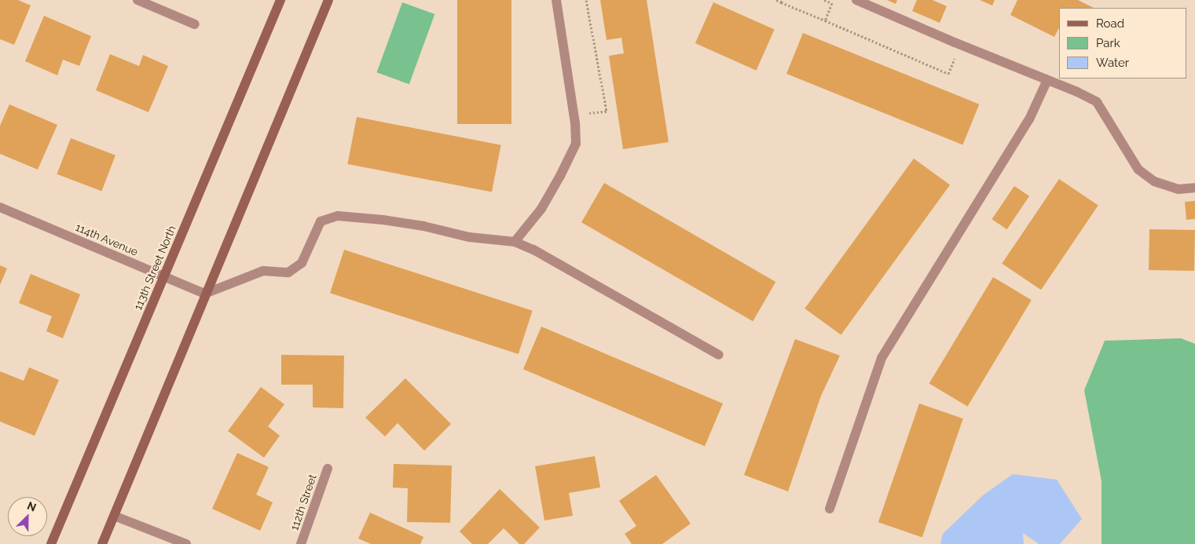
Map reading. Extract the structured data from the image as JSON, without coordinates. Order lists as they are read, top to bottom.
{
  "streets": {
    "main road": ["113th Street North"],
    "street": ["114th Avenue", "112th Street"]
  },
  "crossings": [
    ["114th Avenue", "113th Street North"]
  ],
  "legend": ["Road", "Park", "Water"],
  "north": "top right"
}
